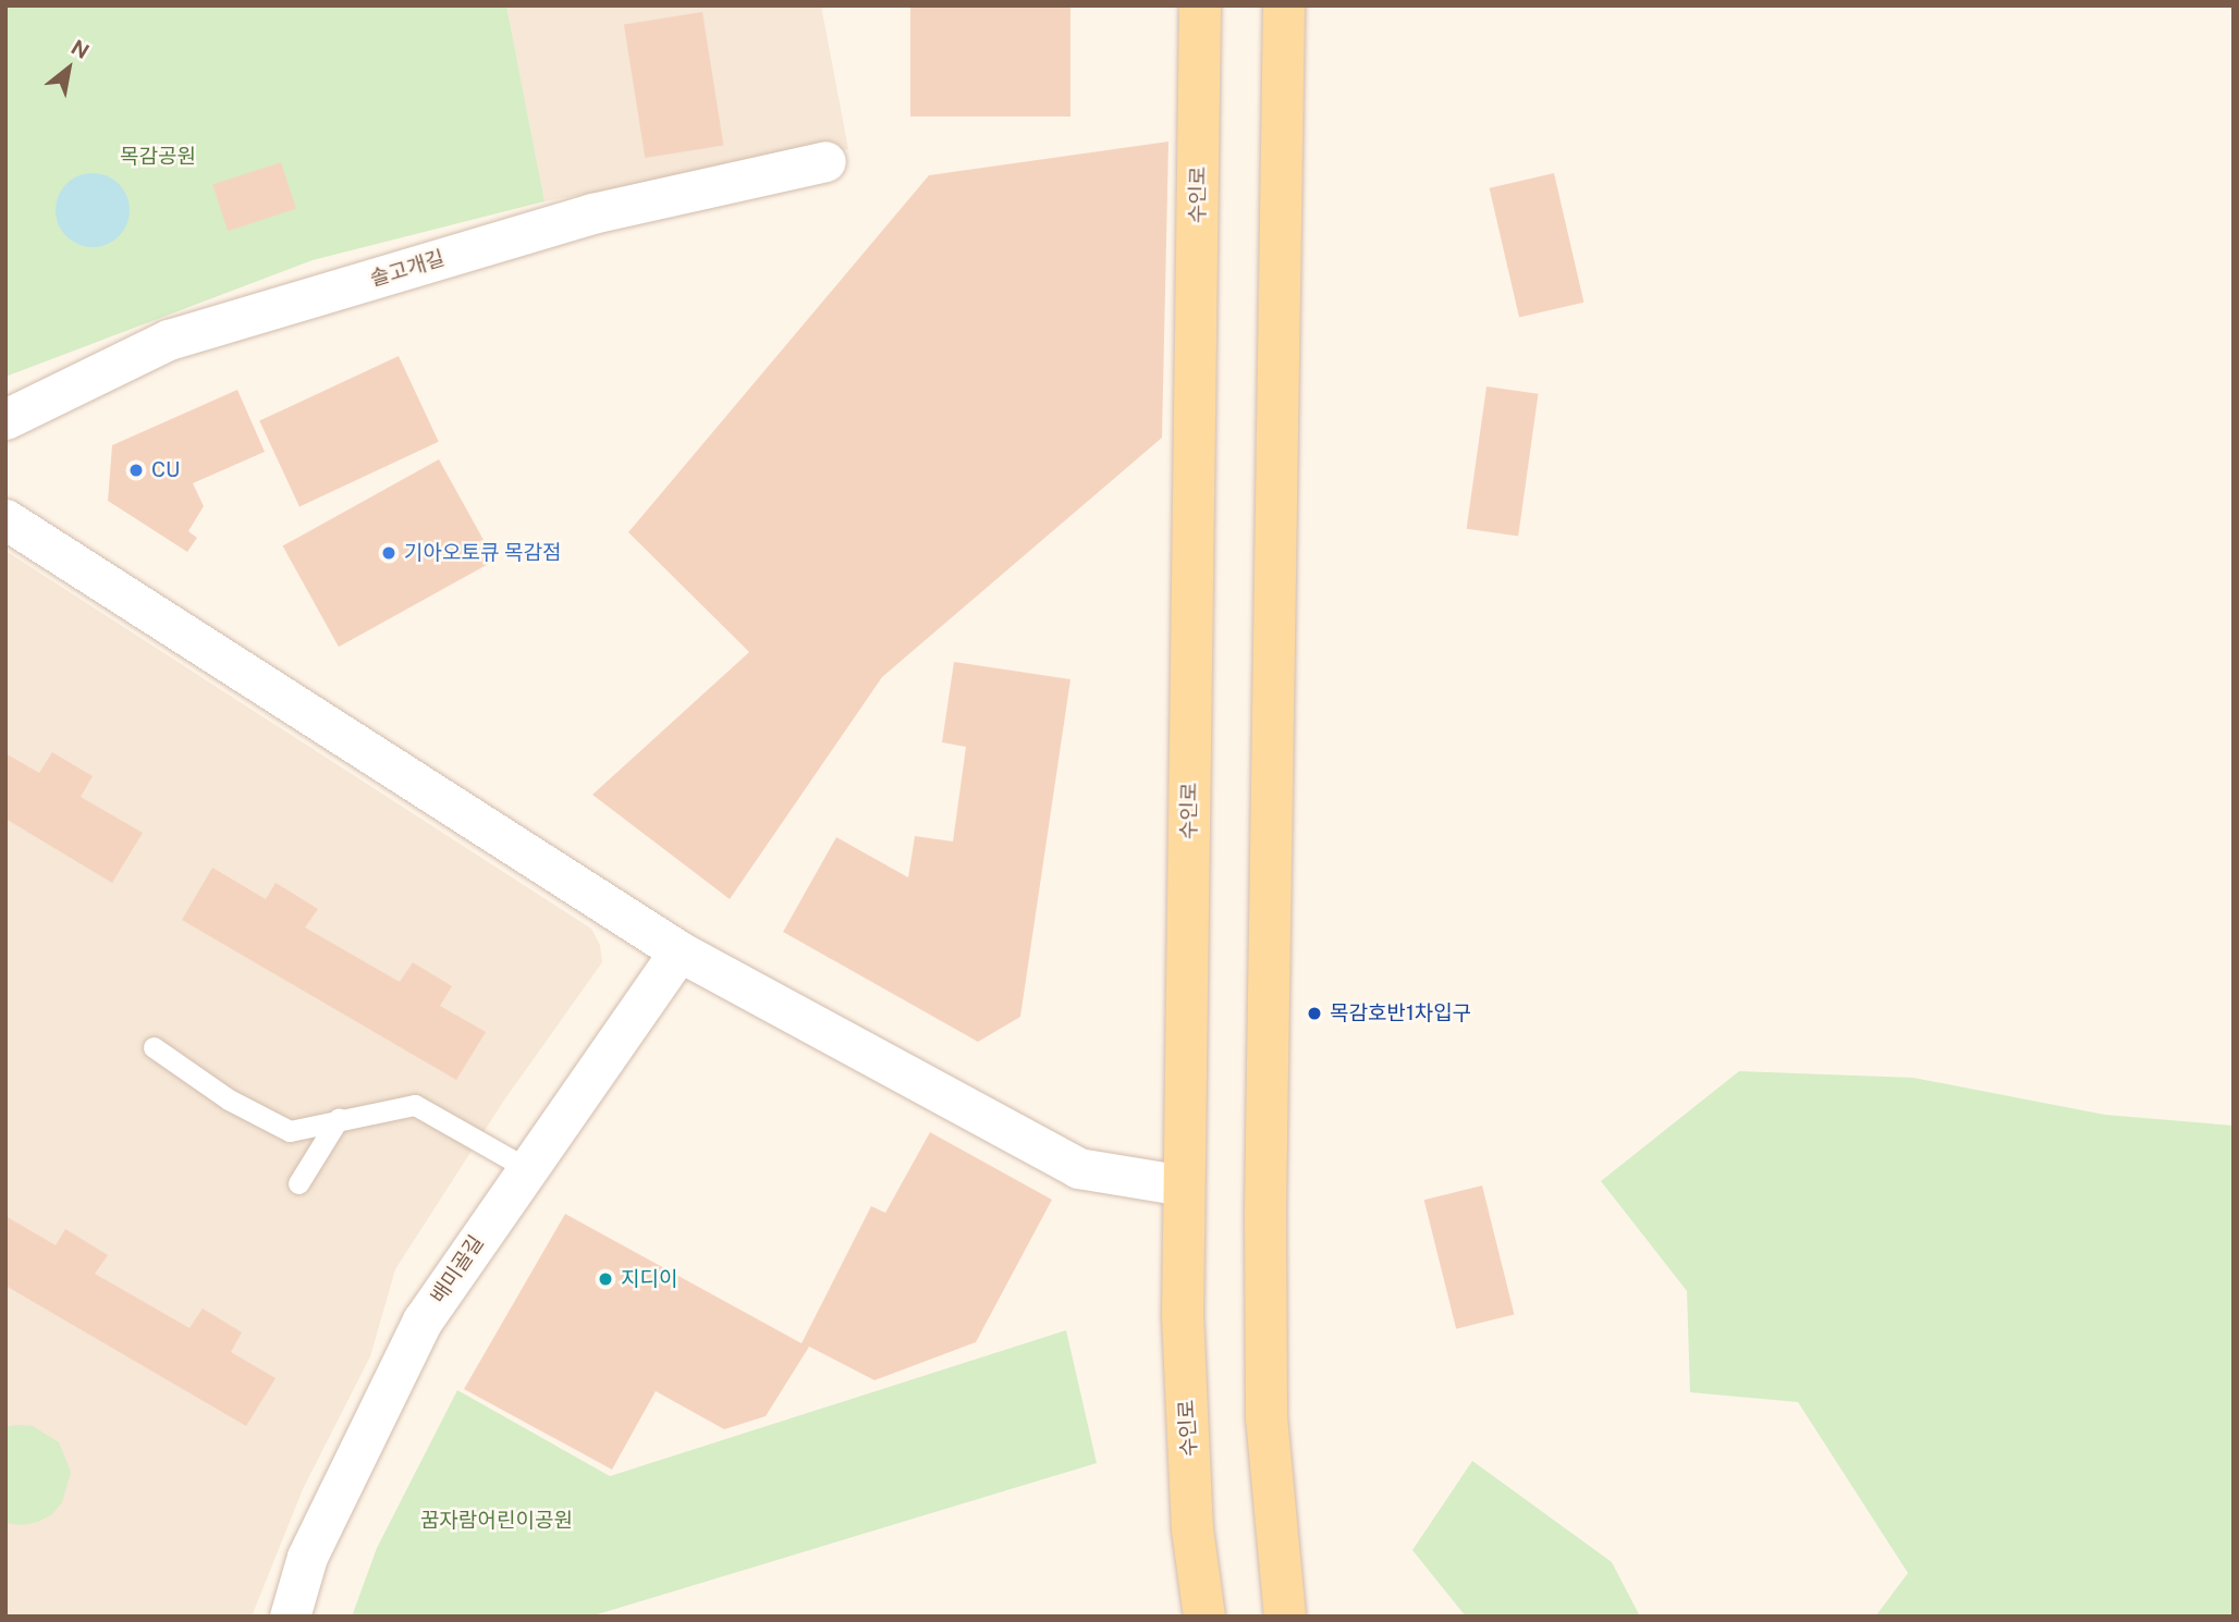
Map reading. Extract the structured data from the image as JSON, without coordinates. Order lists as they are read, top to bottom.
{
  "streets": {
    "main road": ["수인로"],
    "street": ["솔고개길", "배미골길"]
  },
  "parks": ["목감공원", "꿈자람어린이공원"],
  "places": [
    "CU",
    "기아오토큐 목감점",
    "목감호반1차입구",
    "지디이"
  ],
  "north": "top right"
}
